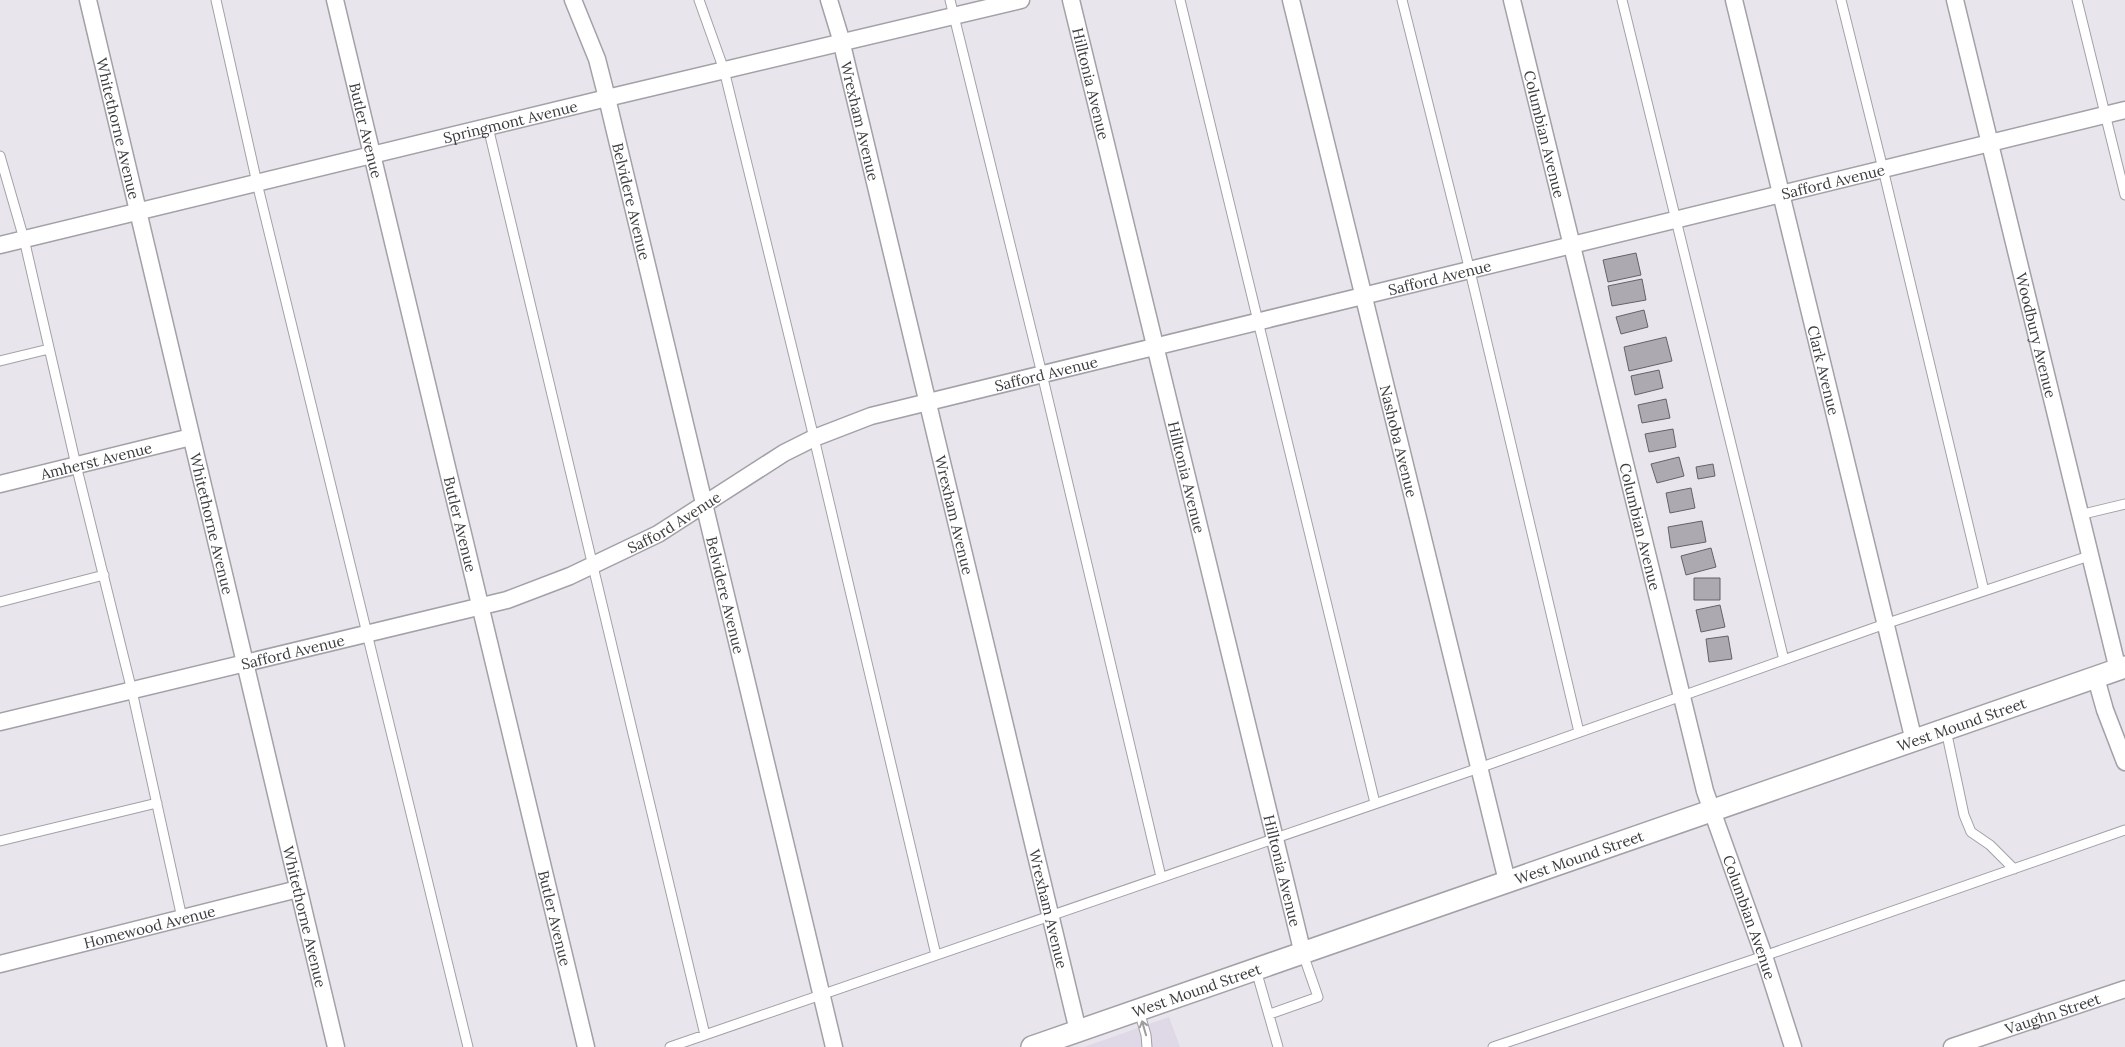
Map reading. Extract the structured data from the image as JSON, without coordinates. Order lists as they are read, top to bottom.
{
  "streets": {
    "street": [
      "Hilltonia Avenue",
      "Springmont Avenue",
      "Wrexham Avenue",
      "Whitethorne Avenue",
      "Butler Avenue",
      "Columbian Avenue",
      "Safford Avenue",
      "Belvidere Avenue",
      "Woodbury Avenue",
      "Clark Avenue",
      "Nashoba Avenue",
      "Amherst Avenue",
      "West Mound Street",
      "Homewood Avenue",
      "Vaughn Street"
    ]
  },
  "crossings": [
    ["Hilltonia Avenue", "Safford Avenue"],
    ["Hilltonia Avenue", "West Mound Street"],
    ["Springmont Avenue", "Wrexham Avenue"],
    ["Springmont Avenue", "Whitethorne Avenue"],
    ["Springmont Avenue", "Butler Avenue"],
    ["Springmont Avenue", "Belvidere Avenue"],
    ["Wrexham Avenue", "Safford Avenue"],
    ["Wrexham Avenue", "West Mound Street"],
    ["Whitethorne Avenue", "Safford Avenue"],
    ["Whitethorne Avenue", "Amherst Avenue"],
    ["Whitethorne Avenue", "Homewood Avenue"],
    ["Butler Avenue", "Safford Avenue"],
    ["Columbian Avenue", "Safford Avenue"],
    ["Columbian Avenue", "West Mound Street"],
    ["Safford Avenue", "Belvidere Avenue"],
    ["Safford Avenue", "Woodbury Avenue"],
    ["Safford Avenue", "Clark Avenue"],
    ["Safford Avenue", "Nashoba Avenue"],
    ["Woodbury Avenue", "West Mound Street"],
    ["Clark Avenue", "West Mound Street"],
    ["Nashoba Avenue", "West Mound Street"]
  ]
}
